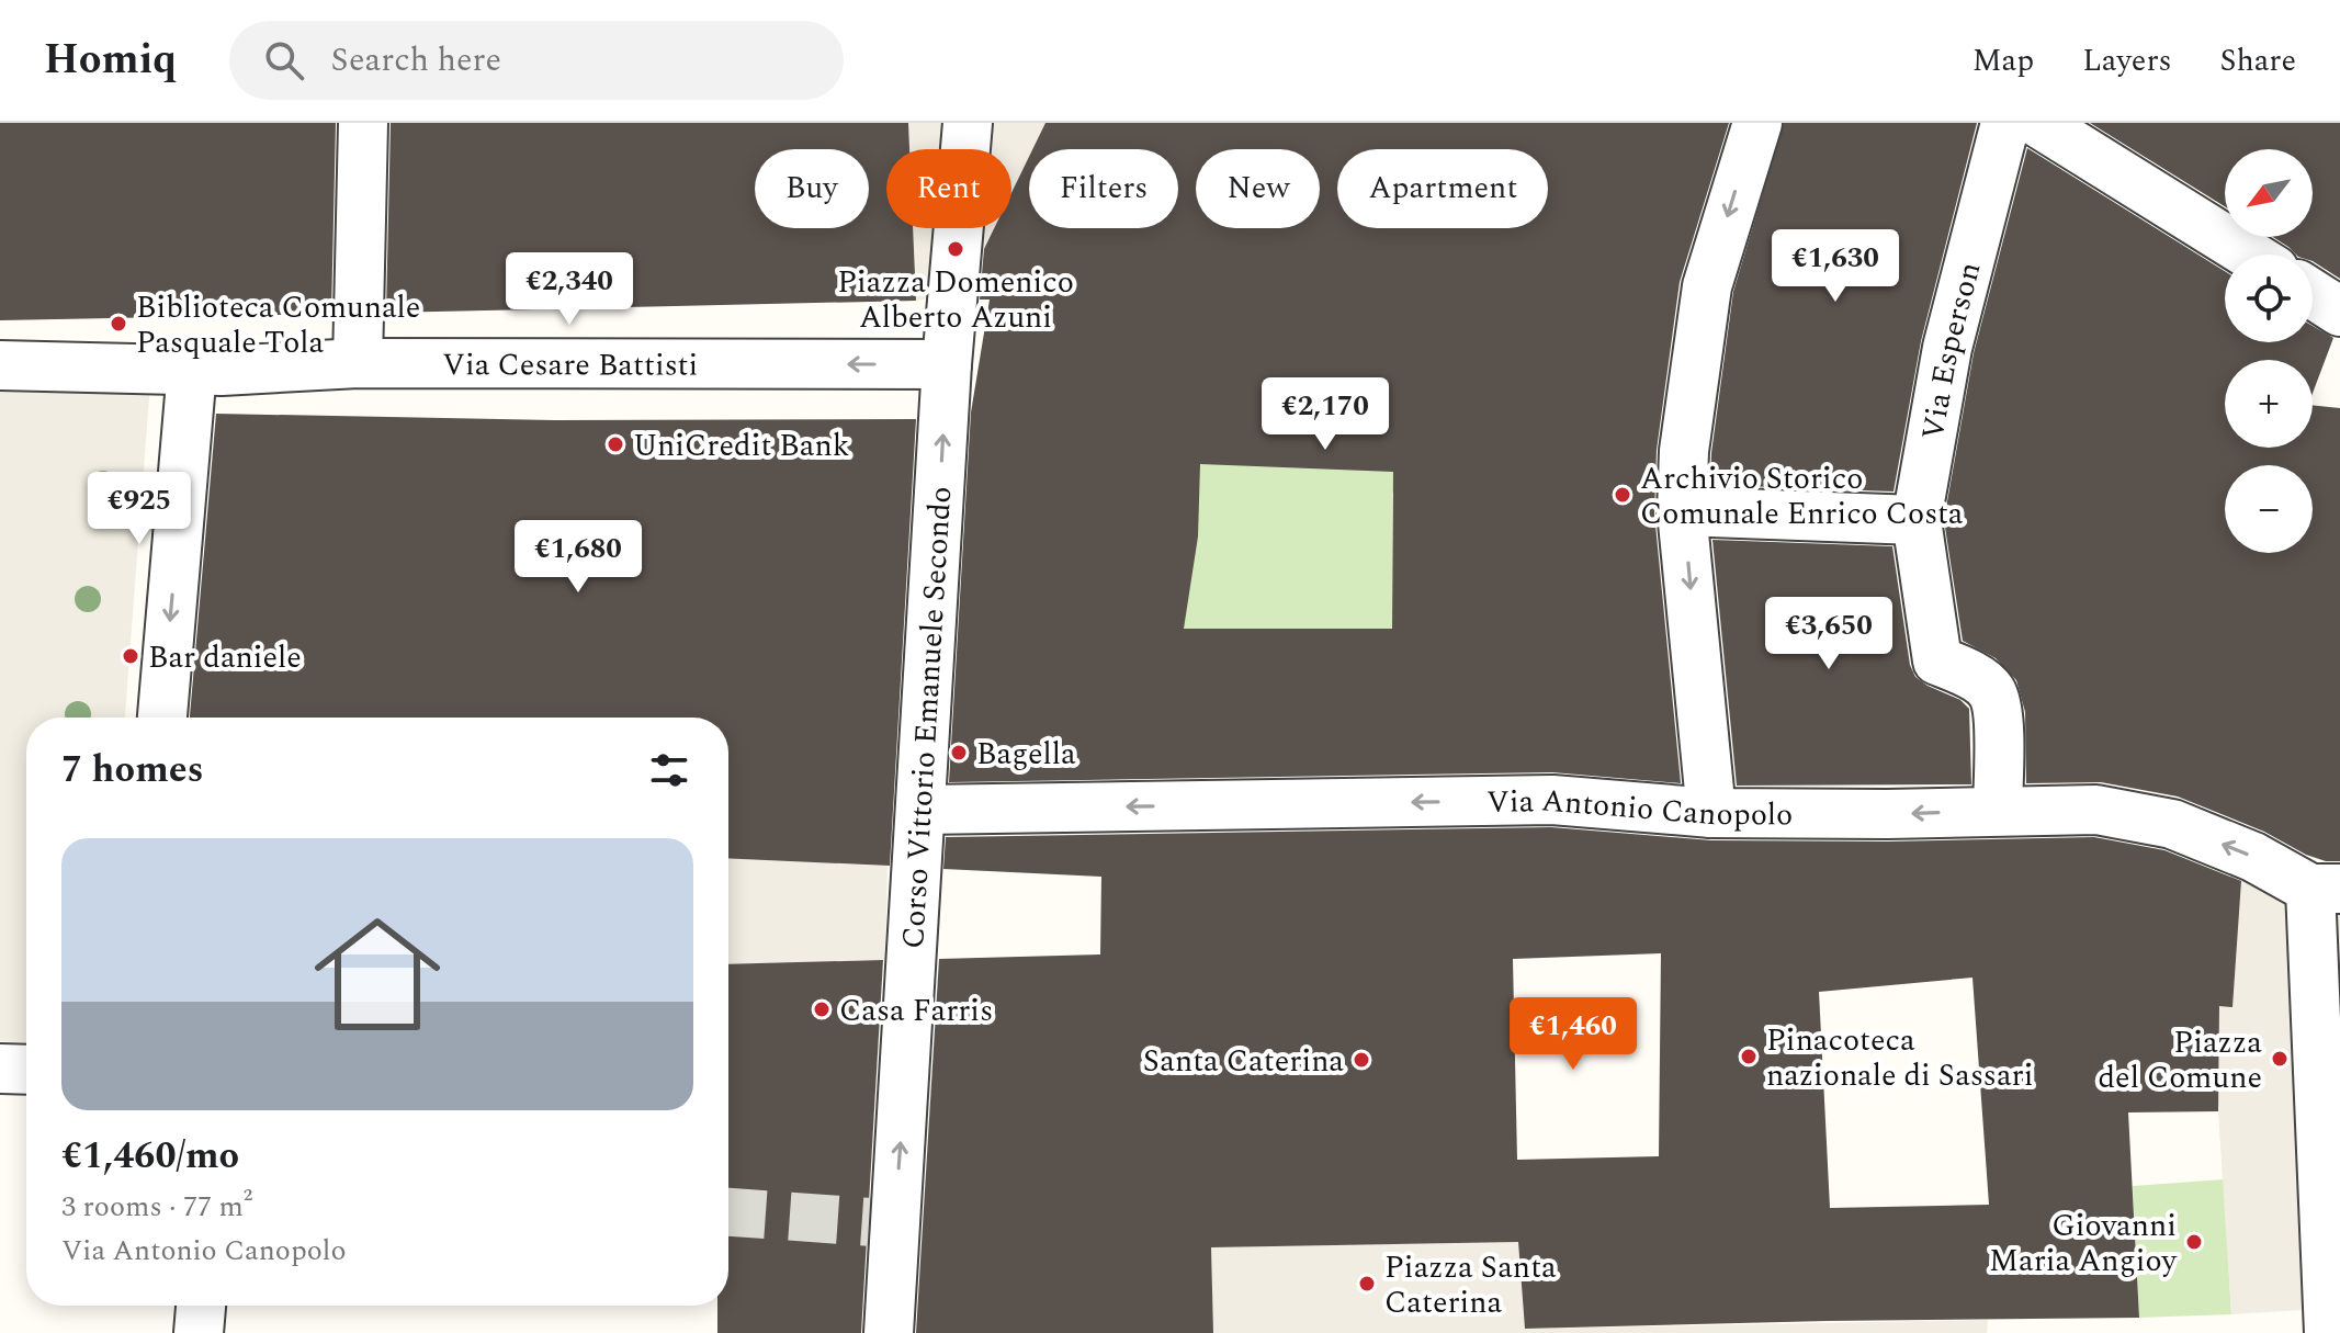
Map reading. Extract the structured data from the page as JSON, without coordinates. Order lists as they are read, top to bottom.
{
  "streets": {
    "street": [
      "Via Esperson",
      "Via Cesare Battisti",
      "Corso Vittorio Emanuele Secondo",
      "Via Antonio Canopolo"
    ]
  },
  "crossings": [
    ["Via Esperson", "Via Antonio Canopolo"],
    ["Via Cesare Battisti", "Corso Vittorio Emanuele Secondo"],
    ["Corso Vittorio Emanuele Secondo", "Via Antonio Canopolo"]
  ],
  "one_way": ["Via Cesare Battisti", "Corso Vittorio Emanuele Secondo", "Via Antonio Canopolo"],
  "places": [
    "Piazza Domenico Alberto Azuni",
    "Biblioteca Comunale Pasquale Tola",
    "UniCredit Bank",
    "Archivio Storico Comunale Enrico Costa",
    "Bar daniele",
    "Bagella",
    "Casa Farris",
    "Pinacoteca nazionale di Sassari",
    "Piazza del Comune",
    "Santa Caterina",
    "Giovanni Maria Angioy",
    "Piazza Santa Caterina"
  ],
  "north": "bottom left",
  "page": {
    "header": "Homiq",
    "search": "Search here",
    "nav": ["Map", "Layers", "Share"],
    "map_buttons": ["+", "−"],
    "chip": [
      "Buy",
      "Rent",
      "Filters",
      "New",
      "Apartment"
    ],
    "price": [
      "€1,630",
      "€2,340",
      "€2,170",
      "€925",
      "€1,680",
      "€3,650",
      "€1,460"
    ],
    "heading": "7 homes",
    "list": [
      {
        "name": "€1,460/mo",
        "note": "3 rooms · 77 m² · Via Antonio Canopolo"
      }
    ]
  }
}
